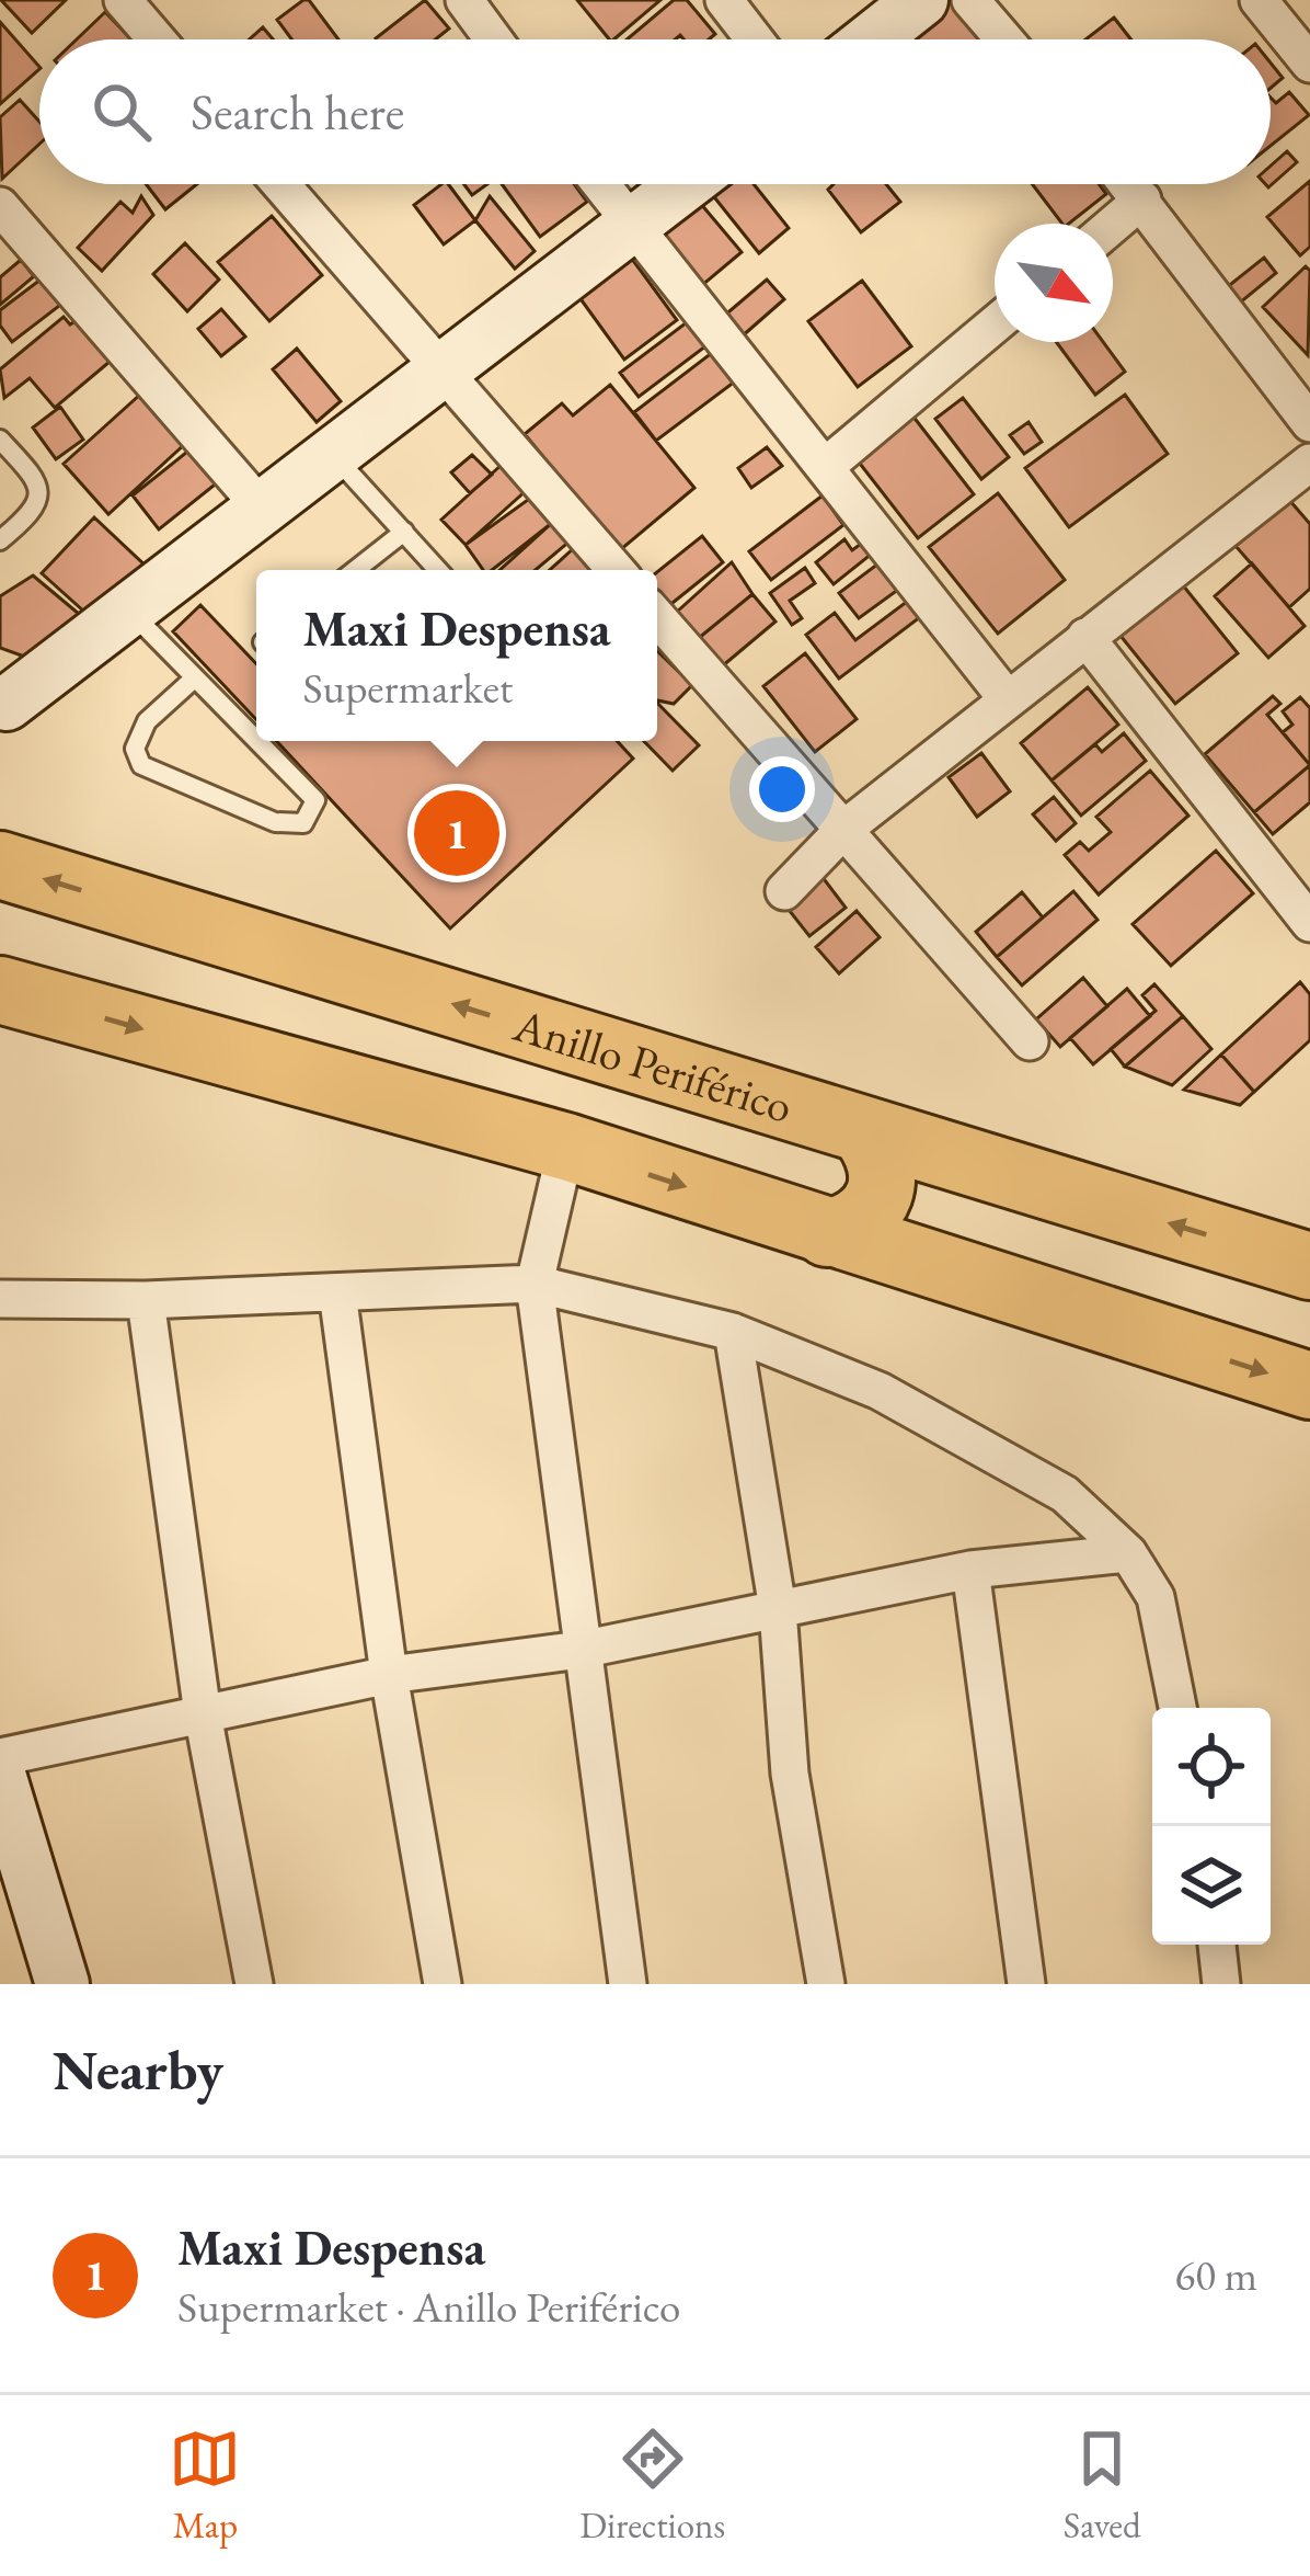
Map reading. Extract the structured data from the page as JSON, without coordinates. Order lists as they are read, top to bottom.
{
  "streets": {
    "highway": ["Anillo Periférico"]
  },
  "north": "bottom right",
  "page": {
    "search": "Search here",
    "popup": ["Maxi Despensa", "Supermarket"],
    "pins": "1",
    "heading": "Nearby",
    "list": [
      {
        "mark": "1",
        "name": "Maxi Despensa",
        "note": "Supermarket · Anillo Periférico",
        "value": "60 m"
      }
    ],
    "nav": ["Map", "Directions", "Saved"]
  }
}
